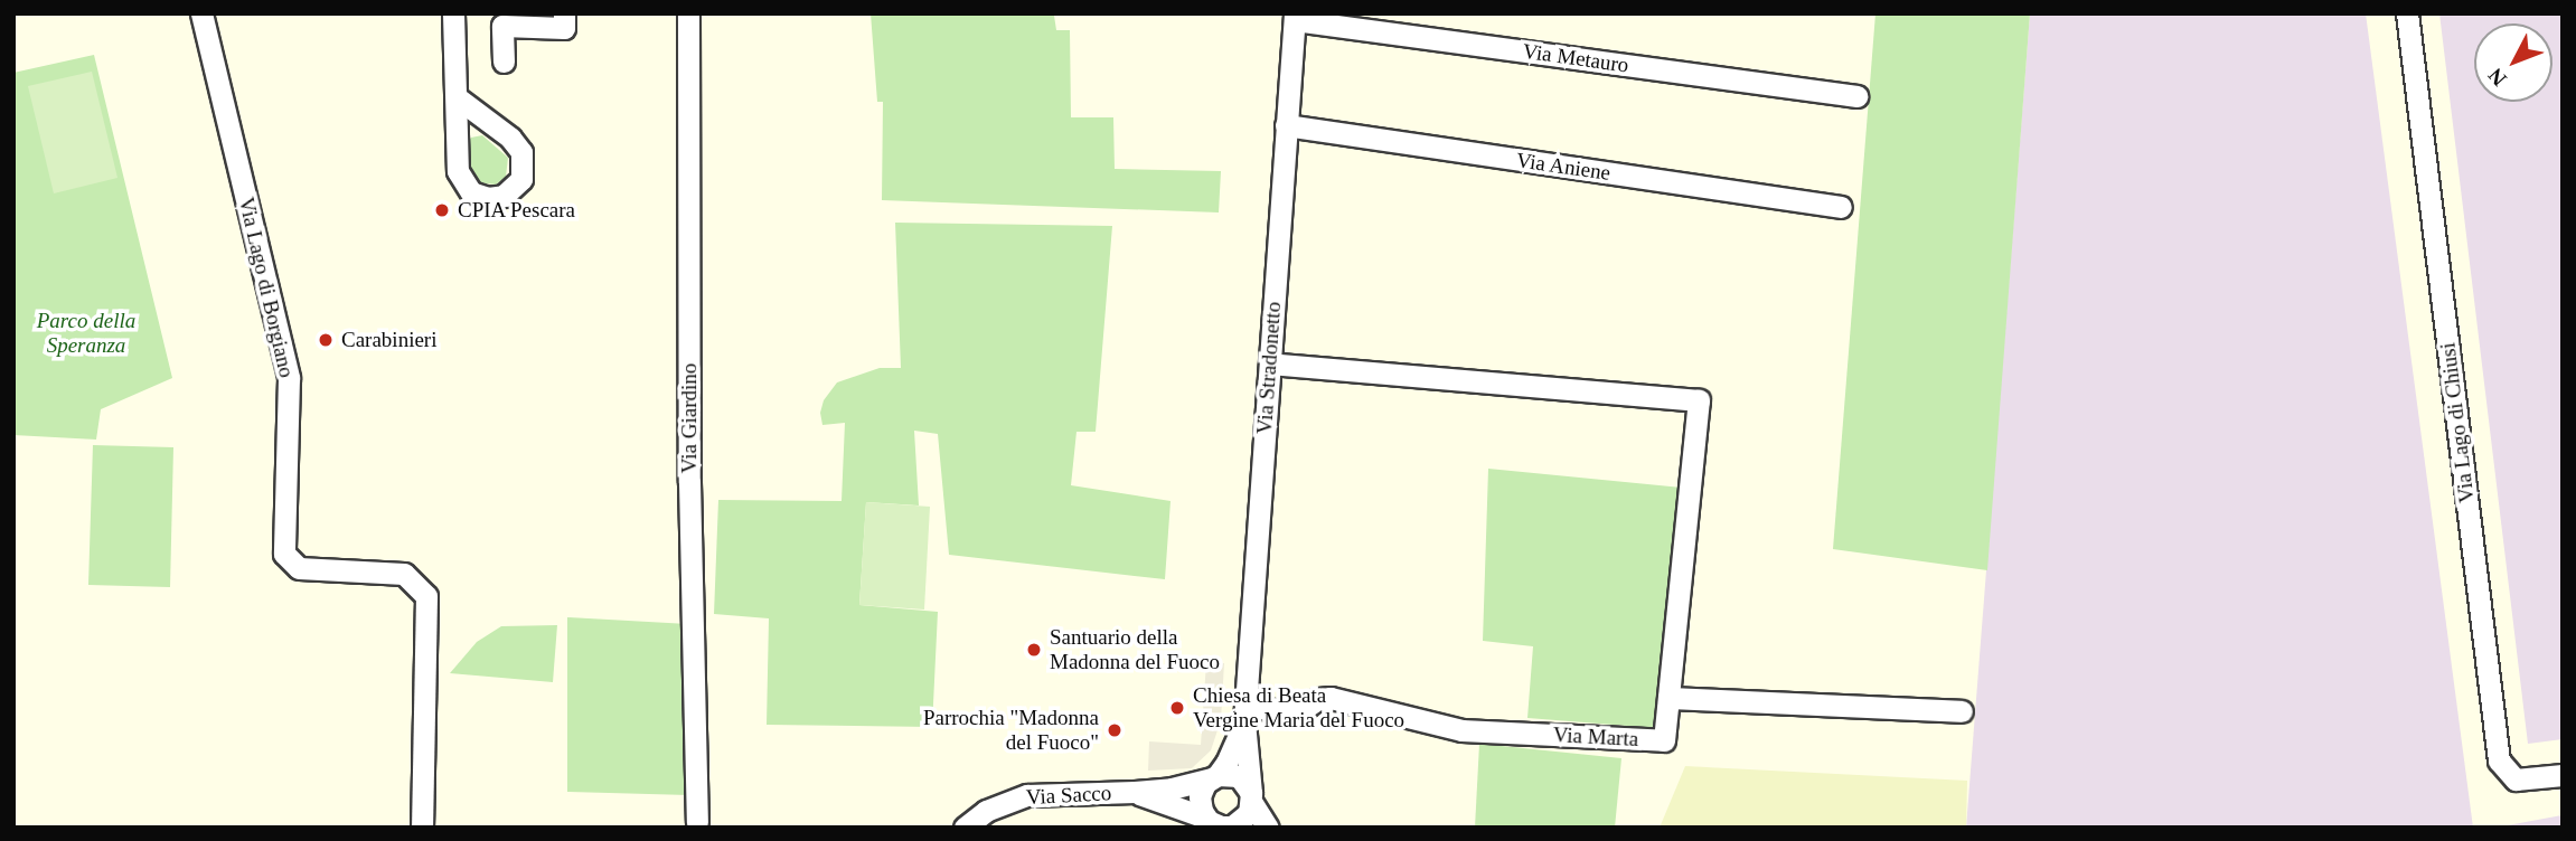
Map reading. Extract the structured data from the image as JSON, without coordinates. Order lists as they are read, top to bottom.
{
  "streets": {
    "street": [
      "Via Metauro",
      "Via Aniene",
      "Via Lago di Borgiano",
      "Via Stradonetto",
      "Via Giardino",
      "Via Lago di Chiusi",
      "Via Marta",
      "Via Sacco"
    ]
  },
  "crossings": [
    ["Via Metauro", "Via Stradonetto"],
    ["Via Aniene", "Via Stradonetto"],
    ["Via Stradonetto", "Via Marta"],
    ["Via Stradonetto", "Via Sacco"]
  ],
  "parks": ["Parco della Speranza"],
  "places": [
    "CPIA Pescara",
    "Carabinieri",
    "Santuario della Madonna del Fuoco",
    "Chiesa di Beata Vergine Maria del Fuoco",
    "Parrochia \"Madonna del Fuoco\""
  ],
  "north": "bottom left"
}
